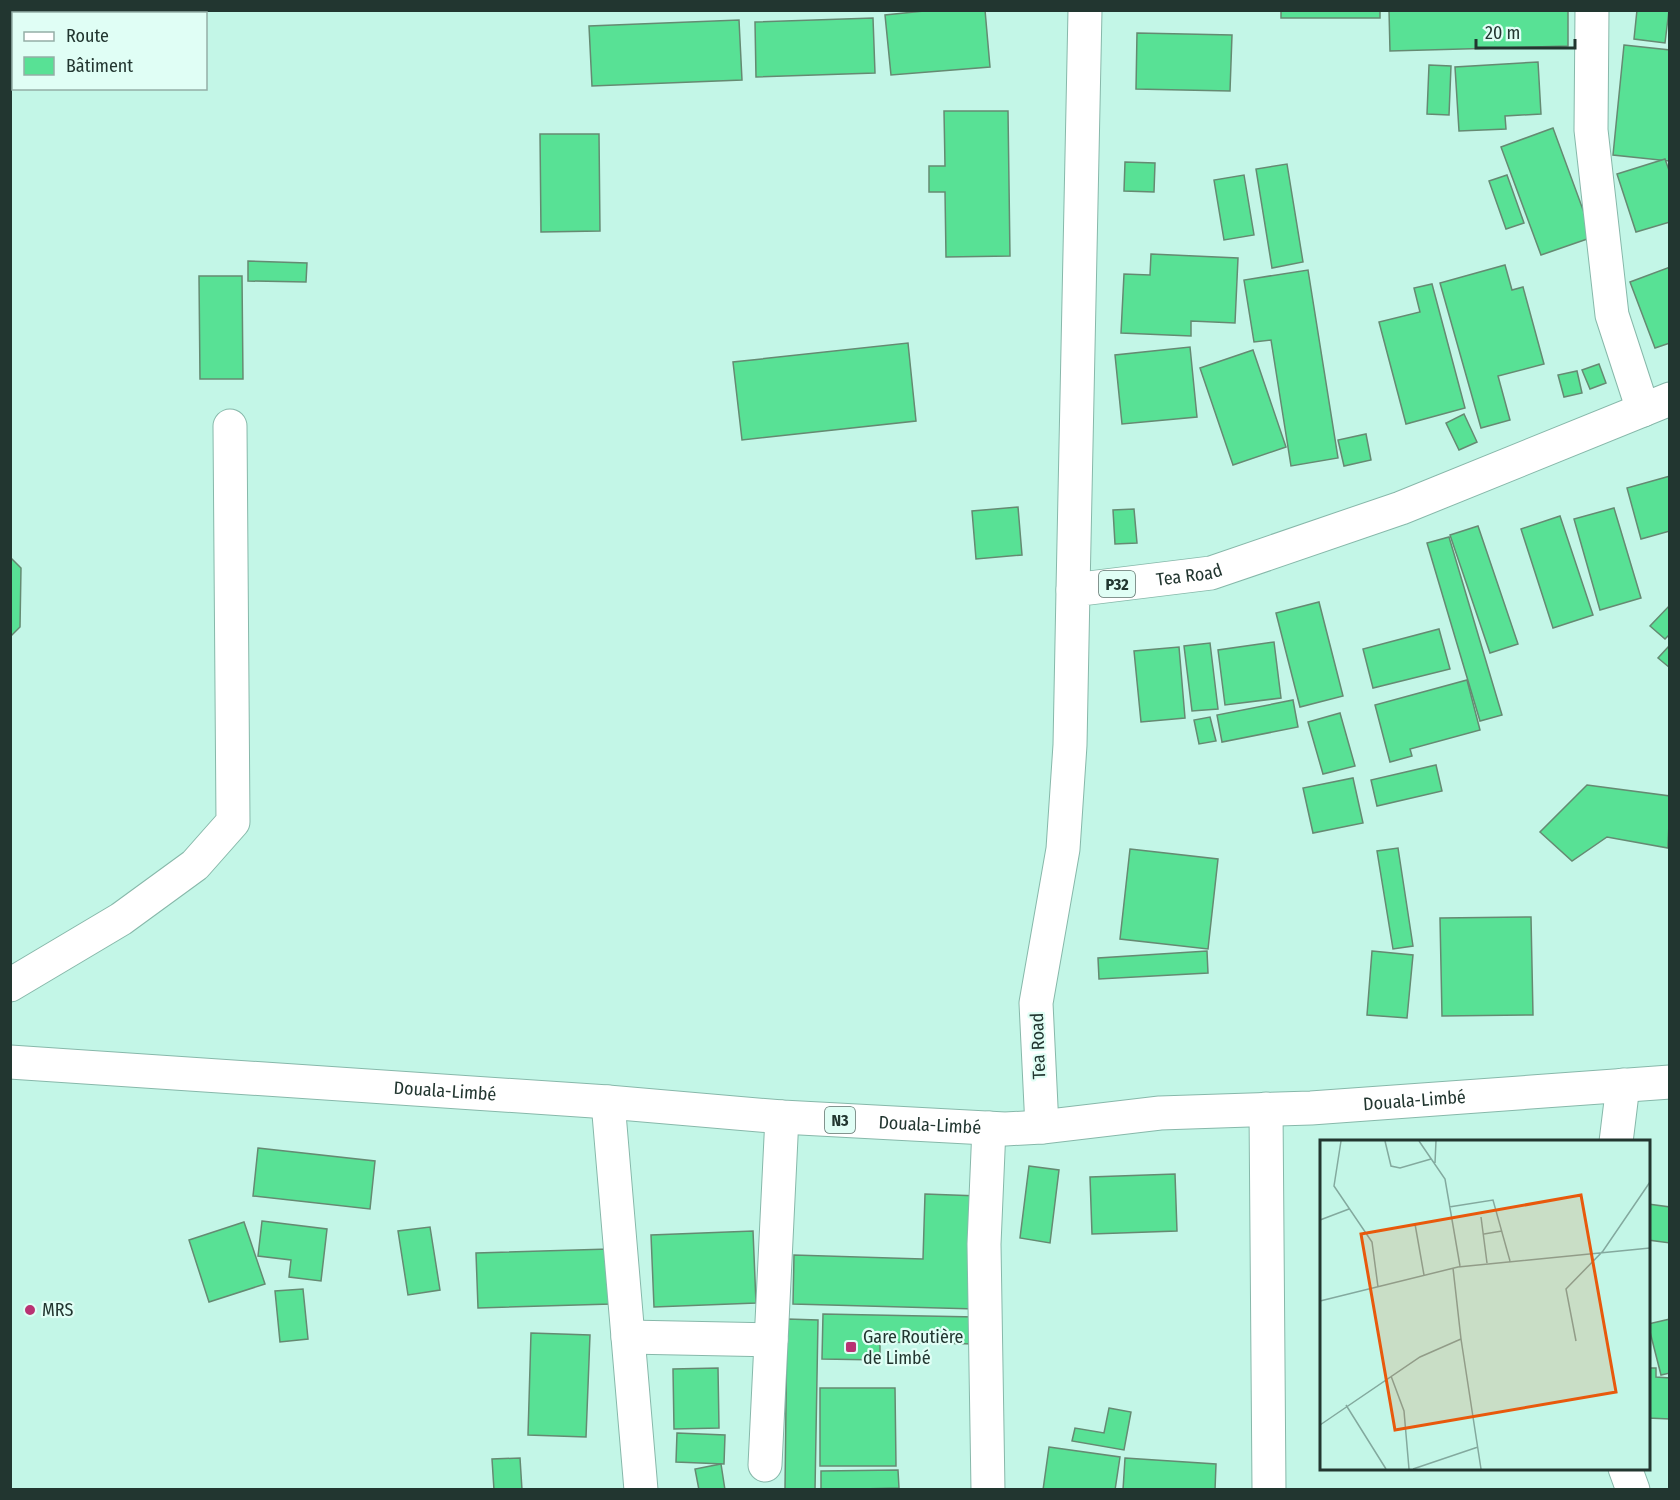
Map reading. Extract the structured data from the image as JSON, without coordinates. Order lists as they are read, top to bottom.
{
  "streets": {
    "main road": [
      "Tea Road",
      "P32",
      "Douala-Limbé",
      "N3"
    ]
  },
  "crossings": [
    ["Tea Road", "Douala-Limbé"]
  ],
  "places": {
    "other": ["MRS"],
    "transit": ["Gare Routière de Limbé"]
  },
  "legend": ["Route", "Bâtiment"],
  "scale_bar": "20 m"
}
